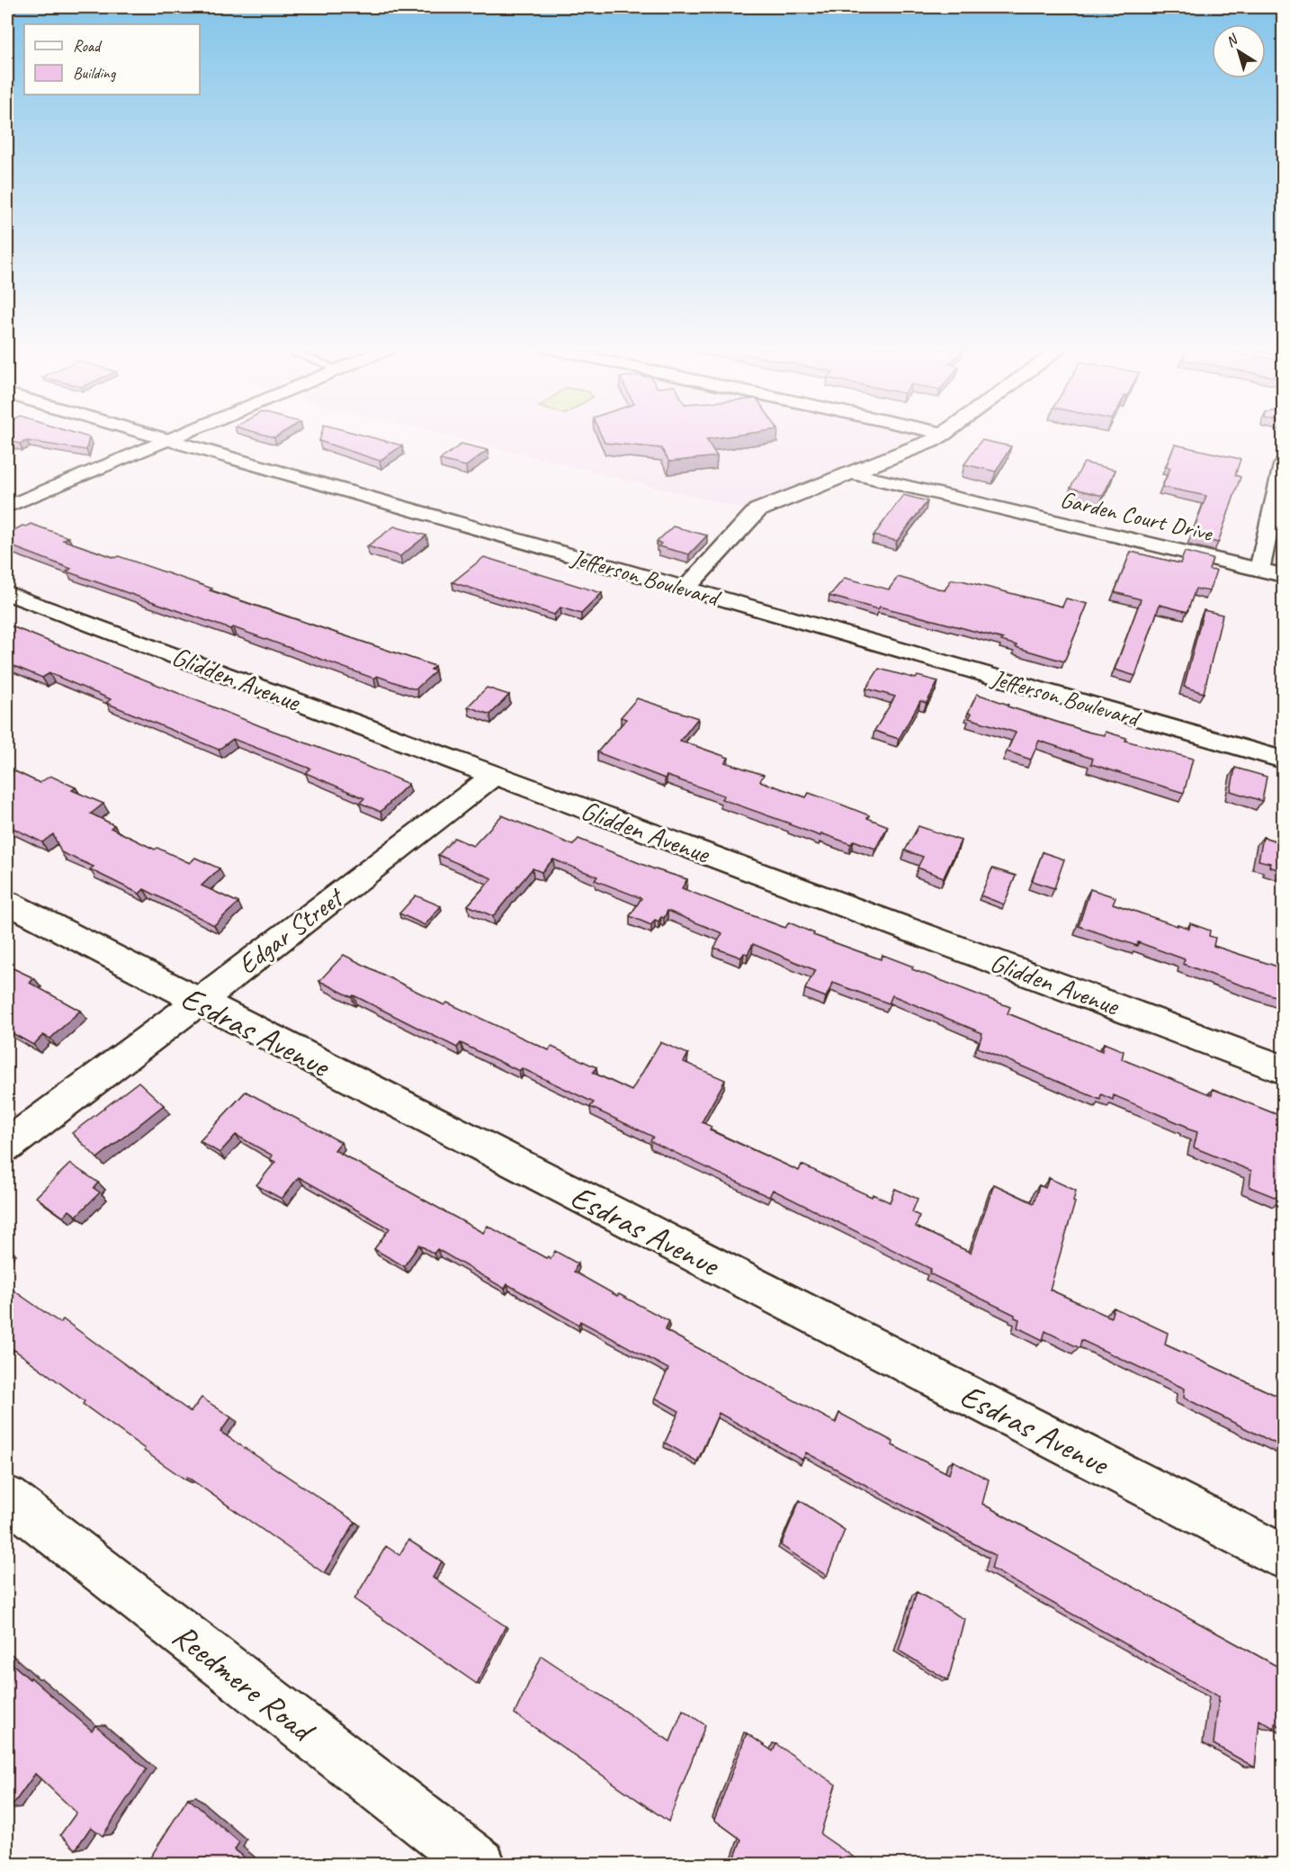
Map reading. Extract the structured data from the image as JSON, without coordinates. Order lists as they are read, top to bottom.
{
  "streets": {
    "street": [
      "Garden Court Drive",
      "Jefferson Boulevard",
      "Glidden Avenue",
      "Edgar Street",
      "Esdras Avenue",
      "Reedmere Road"
    ]
  },
  "crossings": [
    ["Glidden Avenue", "Edgar Street"],
    ["Edgar Street", "Esdras Avenue"]
  ],
  "legend": ["Road", "Building"],
  "north": "top left"
}
